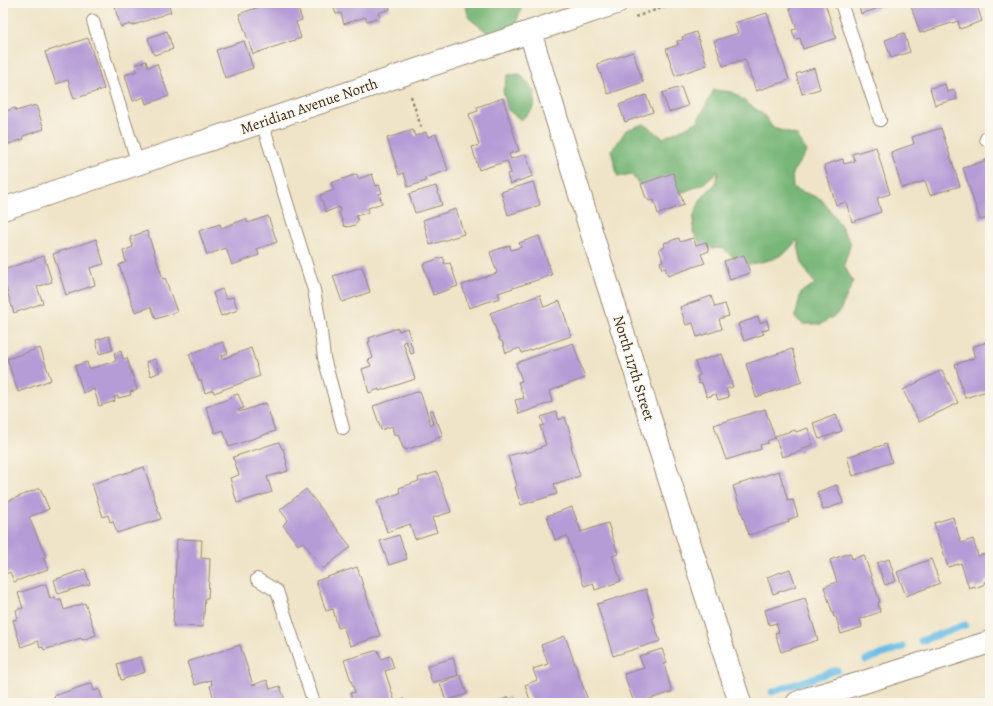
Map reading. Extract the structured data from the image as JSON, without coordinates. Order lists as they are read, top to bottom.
{
  "streets": {
    "street": ["Meridian Avenue North", "North 117th Street"]
  },
  "crossings": [
    ["Meridian Avenue North", "North 117th Street"]
  ]
}
